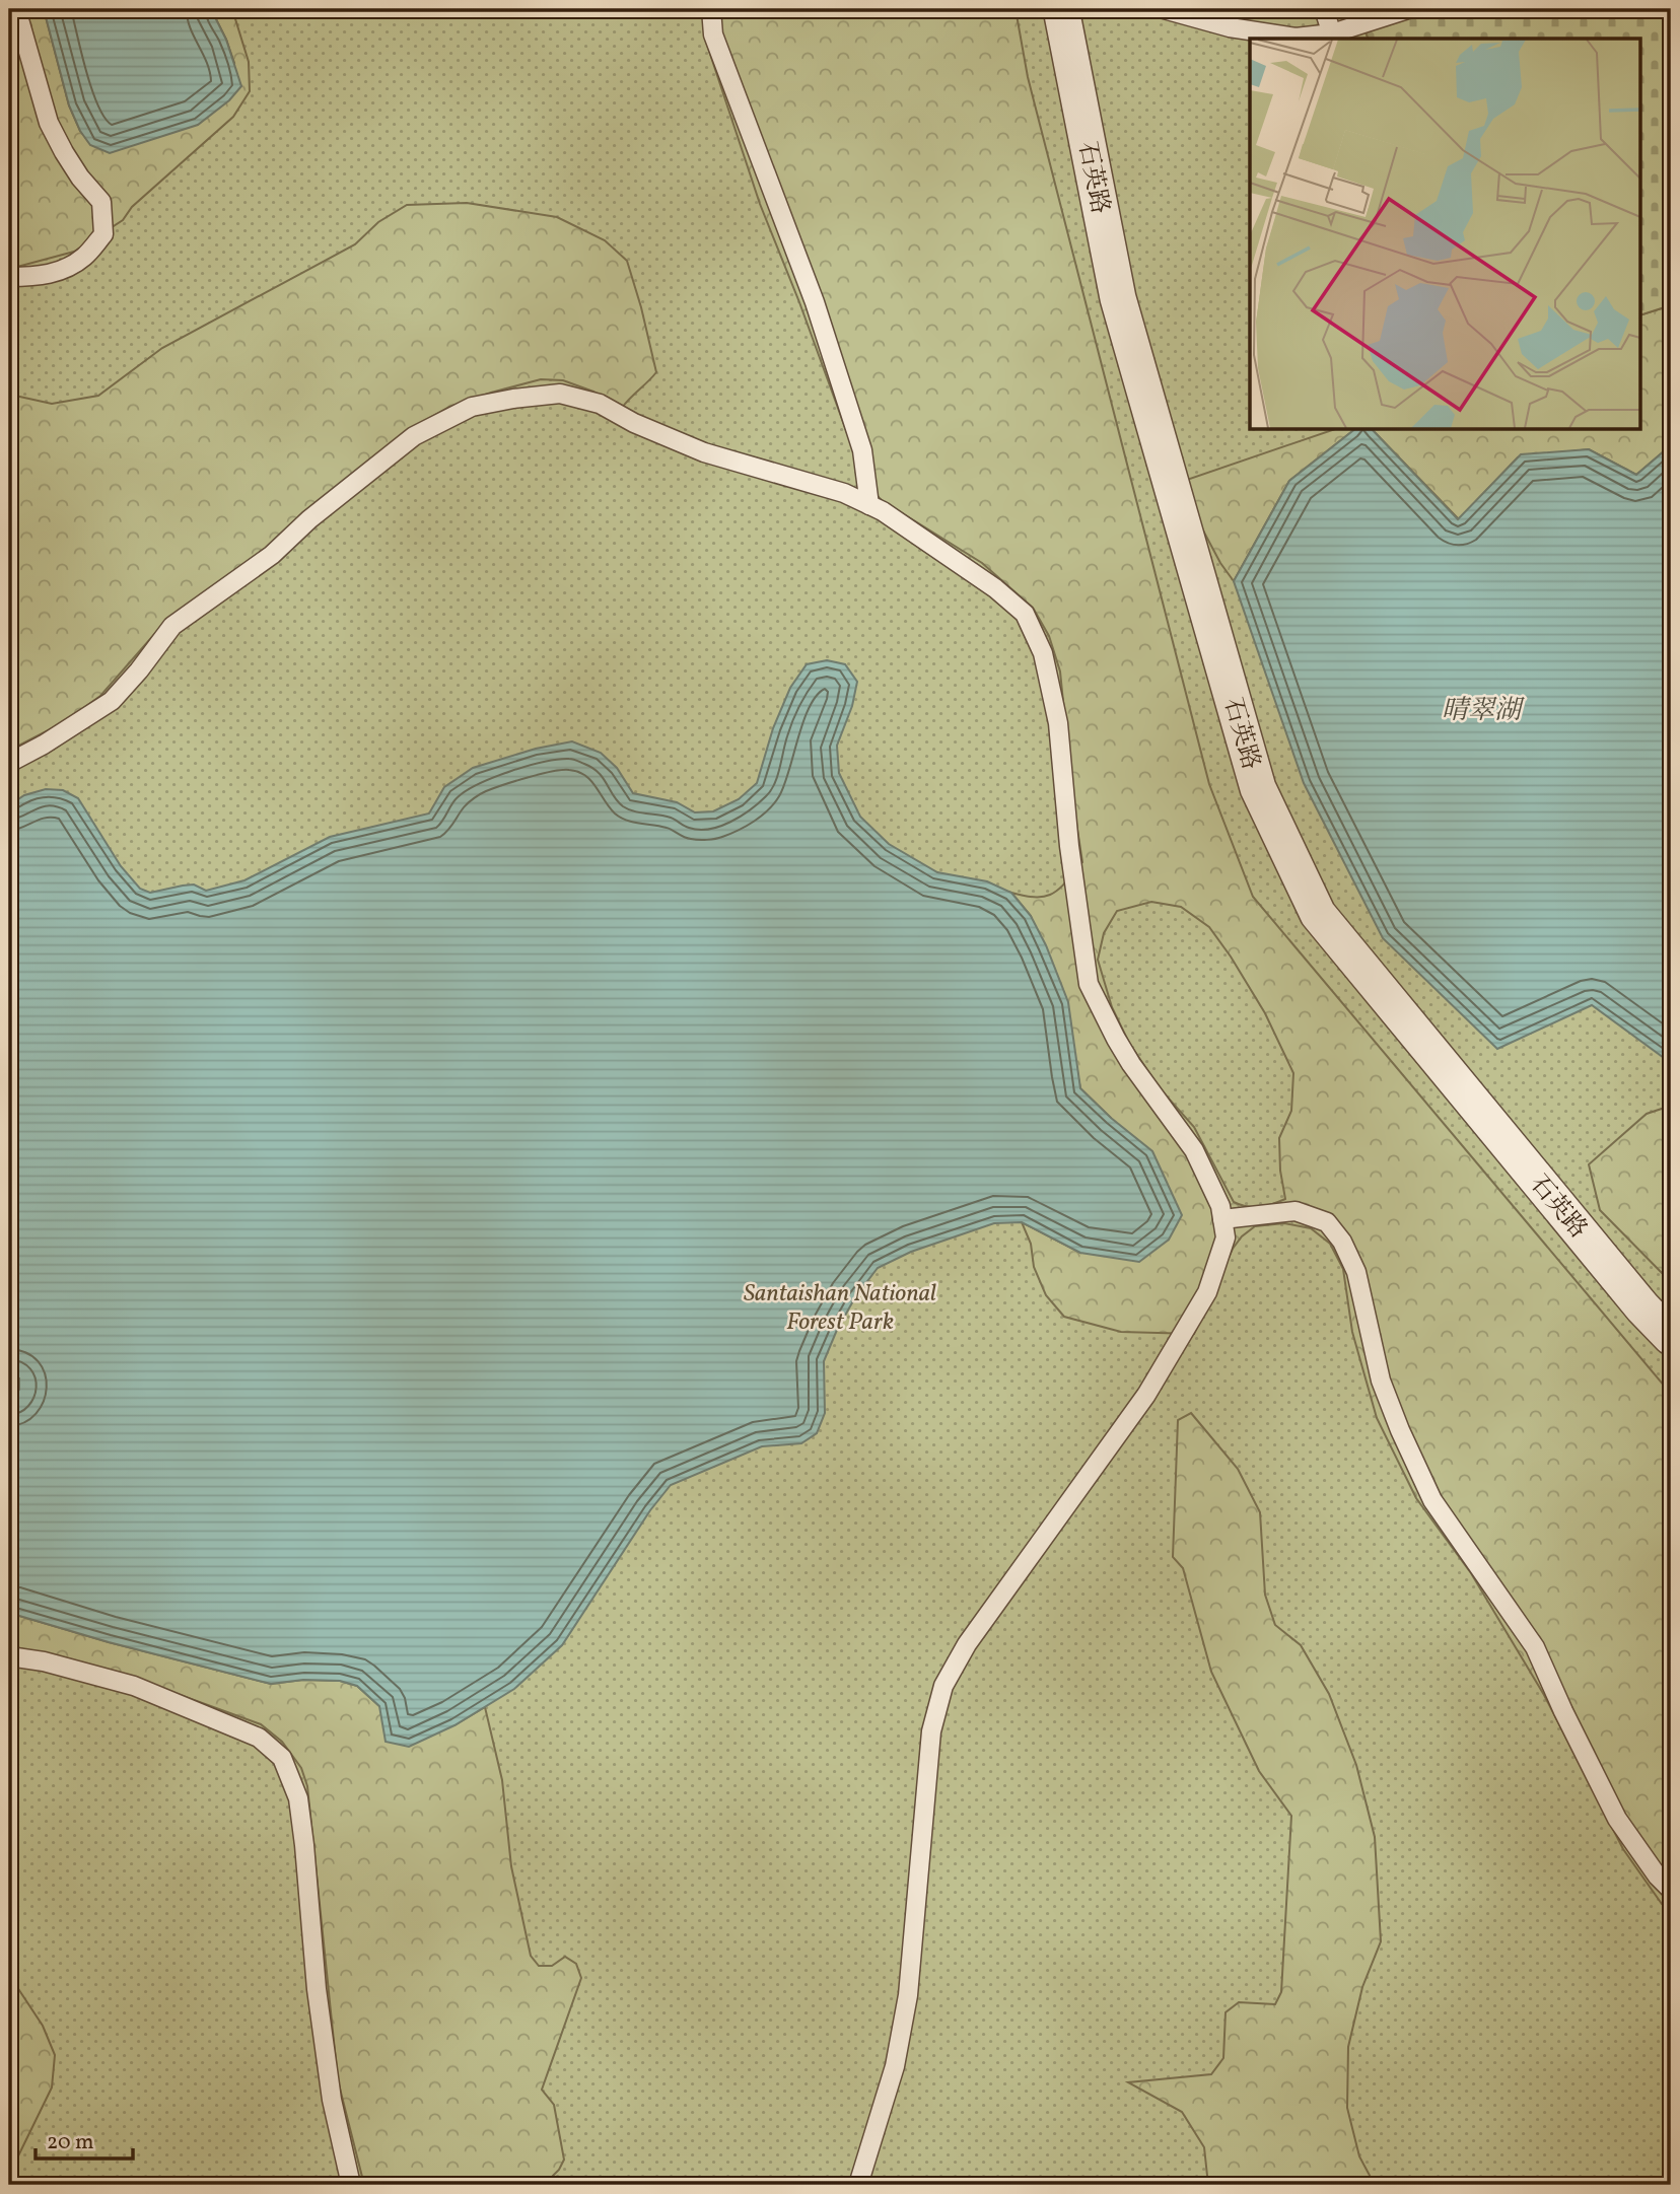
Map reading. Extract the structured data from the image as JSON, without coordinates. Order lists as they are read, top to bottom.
{
  "streets": {
    "street": ["石英路"]
  },
  "water": ["晴翠湖"],
  "parks": ["Santaishan National Forest Park"],
  "scale_bar": "20 m"
}
